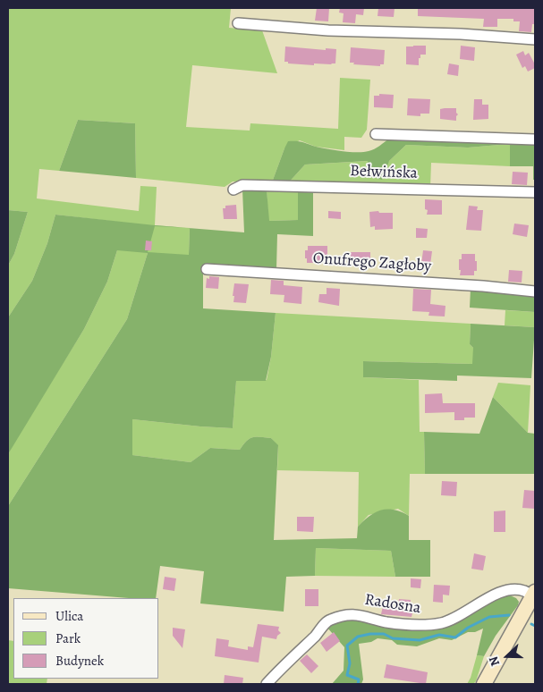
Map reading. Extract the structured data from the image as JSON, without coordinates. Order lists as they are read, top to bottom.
{
  "streets": {
    "street": ["Bełwińska", "Onufrego Zagłoby", "Radosna"]
  },
  "legend": ["Ulica", "Park", "Budynek"],
  "north": "left"
}
